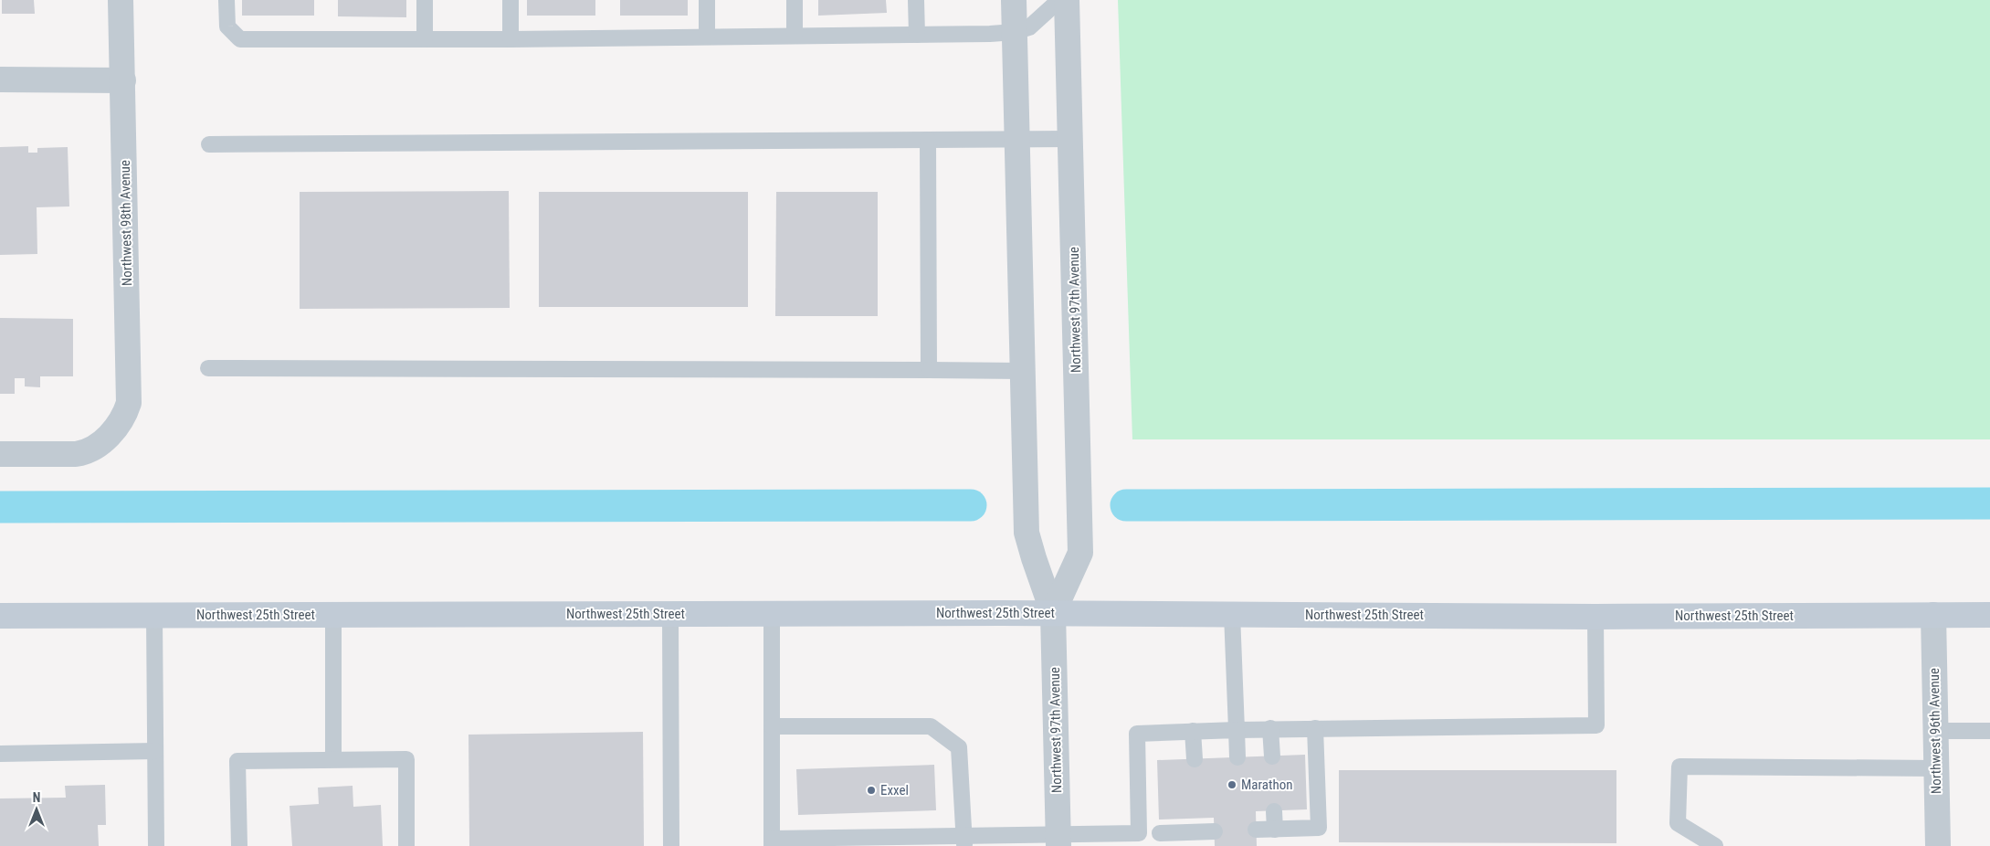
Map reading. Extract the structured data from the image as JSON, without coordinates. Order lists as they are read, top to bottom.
{
  "streets": {
    "main road": ["Northwest 25th Street"],
    "street": ["Northwest 98th Avenue", "Northwest 97th Avenue", "Northwest 96th Avenue"]
  },
  "crossings": [
    ["Northwest 97th Avenue", "Northwest 25th Street"],
    ["Northwest 25th Street", "Northwest 96th Avenue"]
  ],
  "places": ["Marathon", "Exxel"],
  "north": "top"
}
